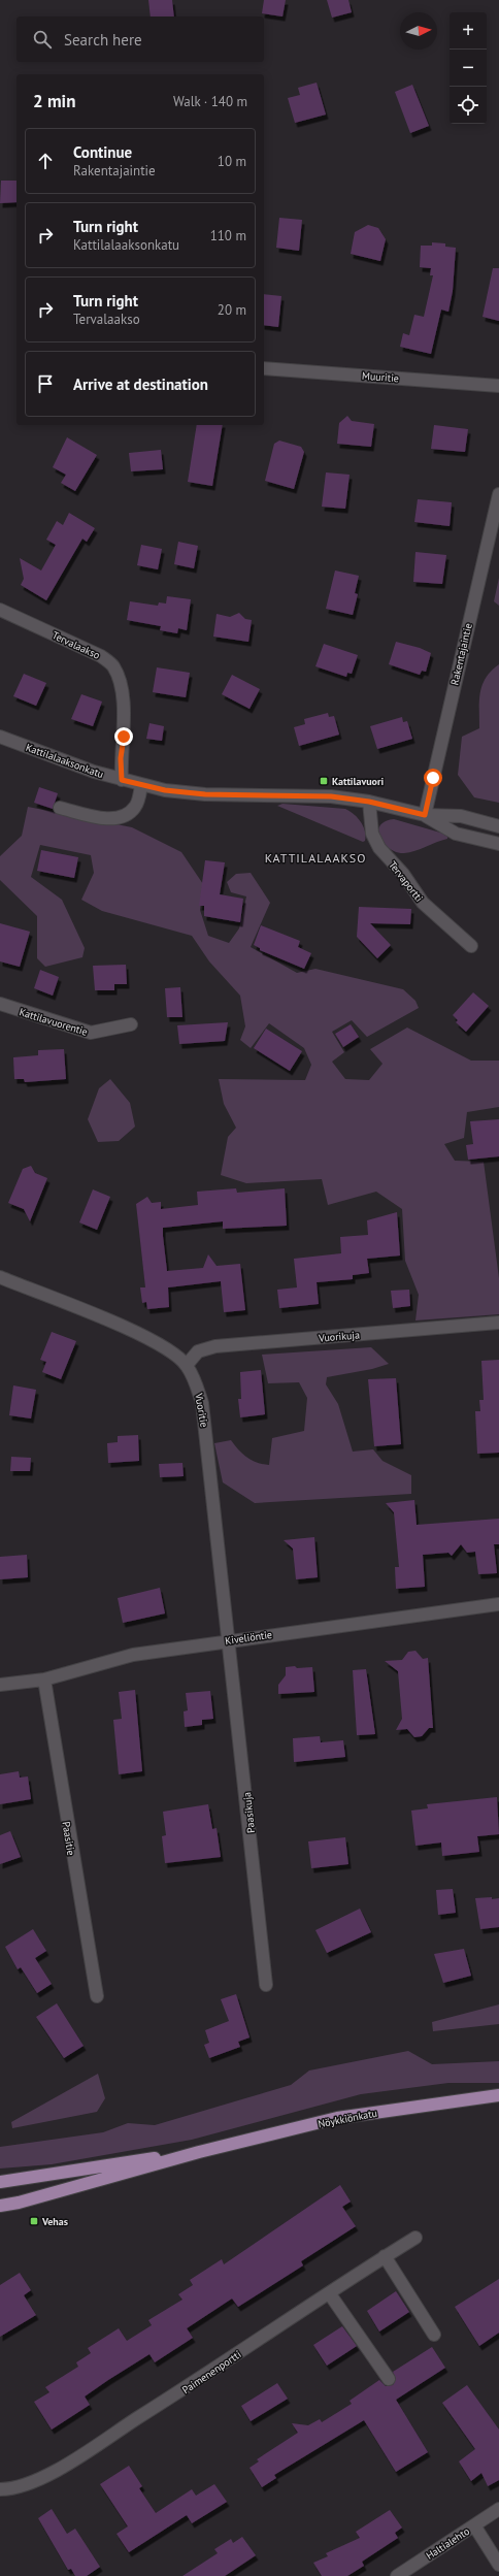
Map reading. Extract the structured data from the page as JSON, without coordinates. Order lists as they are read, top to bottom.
{
  "streets": {
    "main road": ["Nöykkiönkatu"],
    "street": [
      "Muuritie",
      "Tervalaakso",
      "Rakentajaintie",
      "Kattilalaaksonkatu",
      "Tervaportti",
      "Kattilavuorentie",
      "Vuorikuja",
      "Vuoritie",
      "Kiveliöntie",
      "Paasikuja",
      "Paasitie",
      "Paimenenportti",
      "Haltialehto"
    ]
  },
  "crossings": [
    ["Tervalaakso", "Kattilalaaksonkatu"],
    ["Rakentajaintie", "Kattilalaaksonkatu"],
    ["Kattilalaaksonkatu", "Tervaportti"],
    ["Vuorikuja", "Vuoritie"],
    ["Vuoritie", "Kiveliöntie"],
    ["Vuoritie", "Paasikuja"],
    ["Kiveliöntie", "Paasikuja"],
    ["Kiveliöntie", "Paasitie"]
  ],
  "districts": ["KATTILALAAKSO"],
  "places": {
    "transit": ["Kattilavuori", "Vehas"]
  },
  "north": "right",
  "page": {
    "map_buttons": ["+", "−"],
    "search": "Search here",
    "heading": ["2 min", "Walk · 140 m"],
    "list": [
      ["Continue", "Rakentajaintie", "10 m"],
      ["Turn right", "Kattilalaaksonkatu", "110 m"],
      ["Turn right", "Tervalaakso", "20 m"],
      "Arrive at destination"
    ]
  }
}
